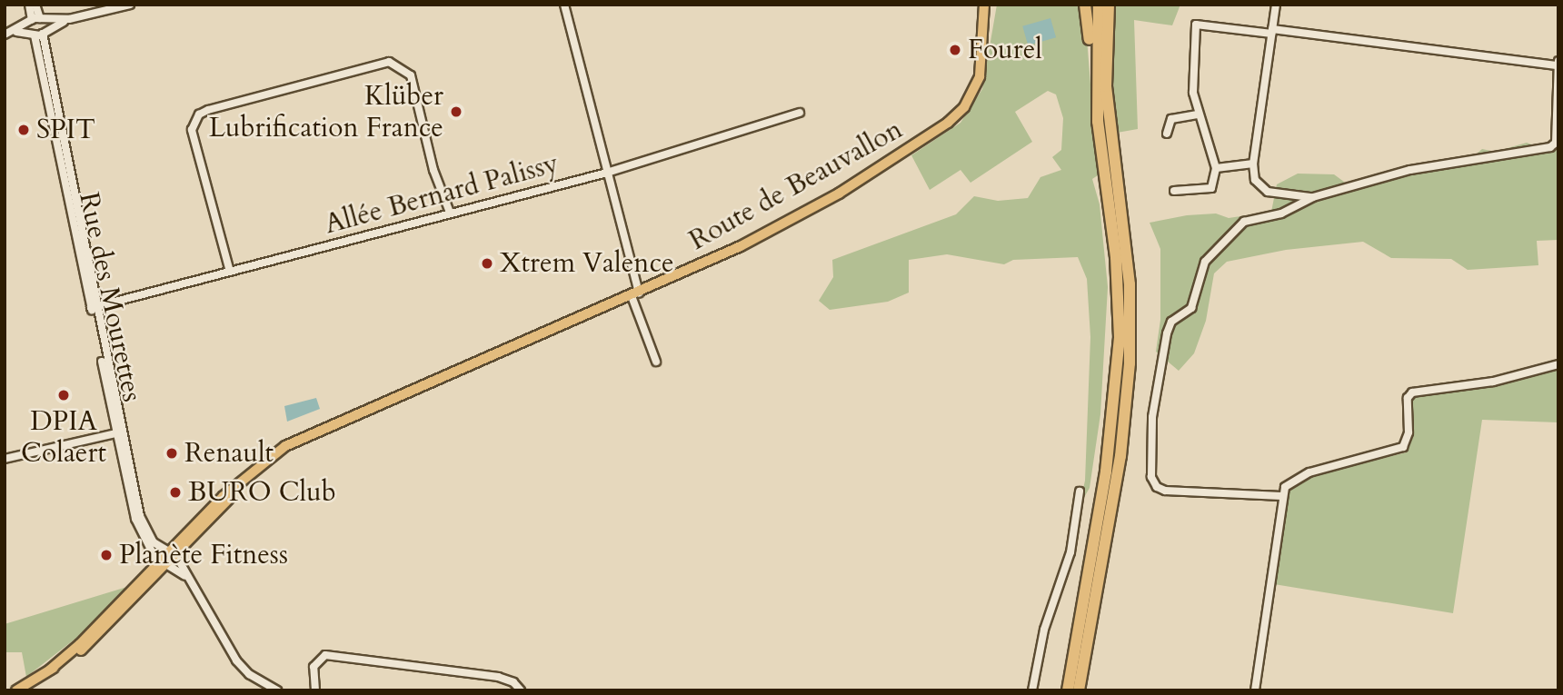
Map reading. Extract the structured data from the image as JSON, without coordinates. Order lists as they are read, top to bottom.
{
  "streets": {
    "main road": ["Route de Beauvallon"],
    "street": ["Allée Bernard Palissy", "Rue des Mourettes"]
  },
  "crossings": [
    ["Route de Beauvallon", "Rue des Mourettes"],
    ["Allée Bernard Palissy", "Rue des Mourettes"]
  ],
  "places": [
    "Fourel",
    "Klüber Lubrification France",
    "SPIT",
    "Xtrem Valence",
    "DPIA Colaert",
    "Renault",
    "BURO Club",
    "Planète Fitness"
  ]
}
